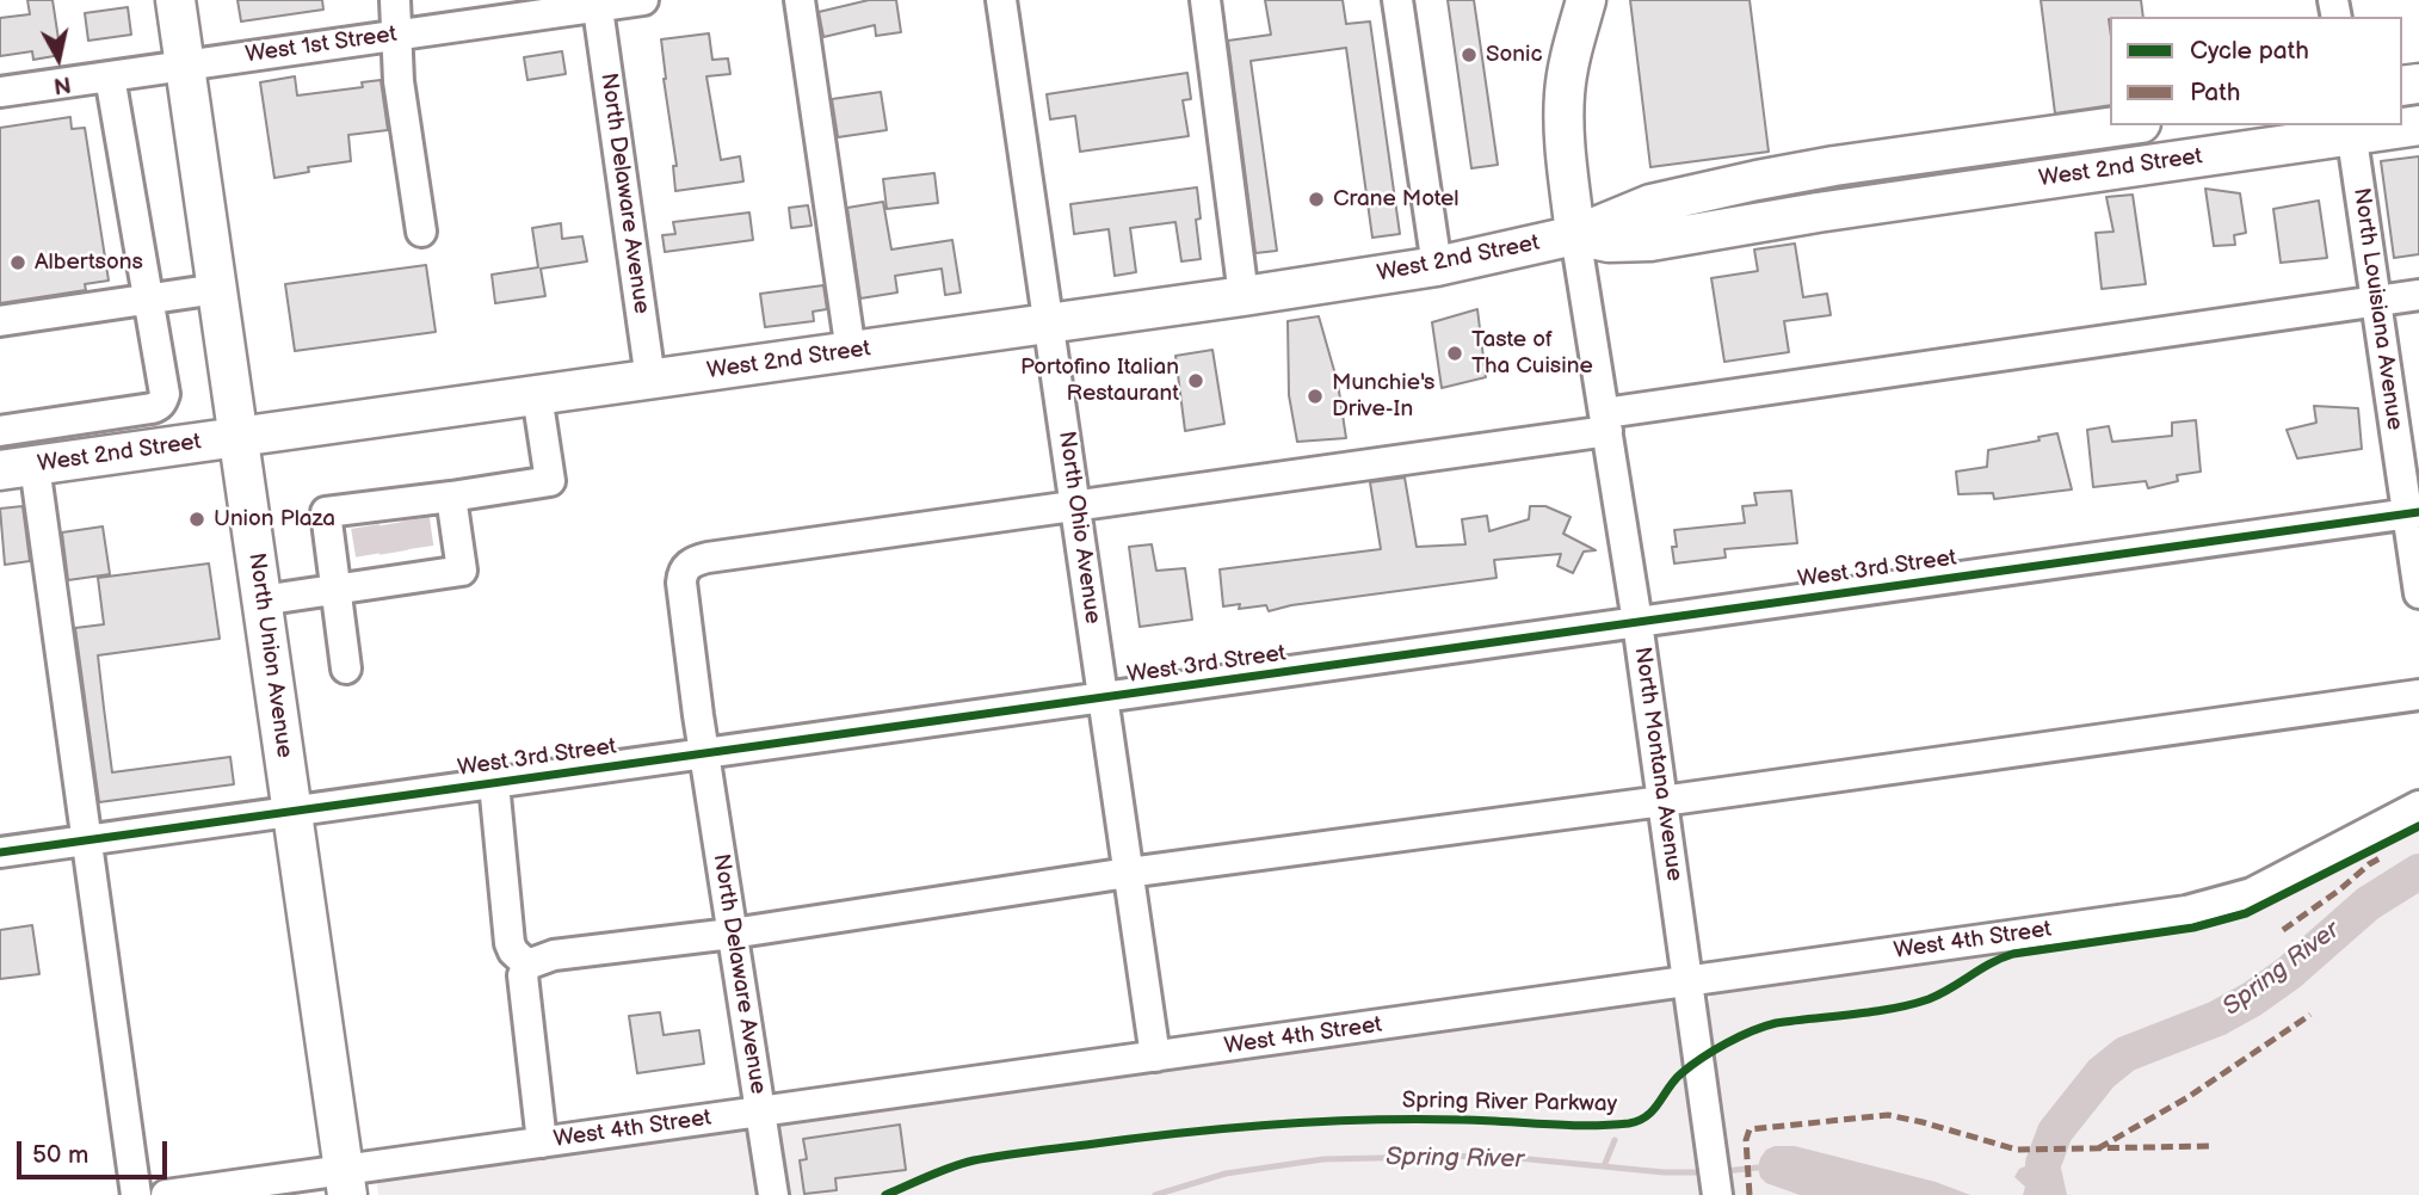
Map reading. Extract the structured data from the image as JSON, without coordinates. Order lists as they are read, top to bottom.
{
  "streets": {
    "main road": ["West 2nd Street", "North Union Avenue"],
    "street": [
      "West 1st Street",
      "North Delaware Avenue",
      "North Louisiana Avenue",
      "North Ohio Avenue",
      "West 3rd Street",
      "North Montana Avenue",
      "West 4th Street"
    ],
    "cycle path": ["Spring River Parkway"]
  },
  "crossings": [
    ["West 1st Street", "North Delaware Avenue"],
    ["West 1st Street", "North Union Avenue"],
    ["West 2nd Street", "North Delaware Avenue"],
    ["West 2nd Street", "North Louisiana Avenue"],
    ["West 2nd Street", "North Ohio Avenue"],
    ["West 2nd Street", "North Union Avenue"],
    ["West 2nd Street", "North Montana Avenue"],
    ["North Delaware Avenue", "North Ohio Avenue"],
    ["North Delaware Avenue", "West 3rd Street"],
    ["North Delaware Avenue", "West 4th Street"],
    ["North Louisiana Avenue", "West 3rd Street"],
    ["North Ohio Avenue", "West 3rd Street"],
    ["North Ohio Avenue", "West 4th Street"],
    ["West 3rd Street", "North Union Avenue"],
    ["West 3rd Street", "North Montana Avenue"],
    ["North Union Avenue", "West 4th Street"],
    ["North Montana Avenue", "West 4th Street"]
  ],
  "water": ["Spring River"],
  "places": [
    "Sonic",
    "Crane Motel",
    "Albertsons",
    "Taste of Tha Cuisine",
    "Portofino Italian Restaurant",
    "Munchie's Drive-In",
    "Union Plaza"
  ],
  "legend": ["Cycle path", "Path"],
  "scale_bar": "50 m",
  "north": "bottom"
}
